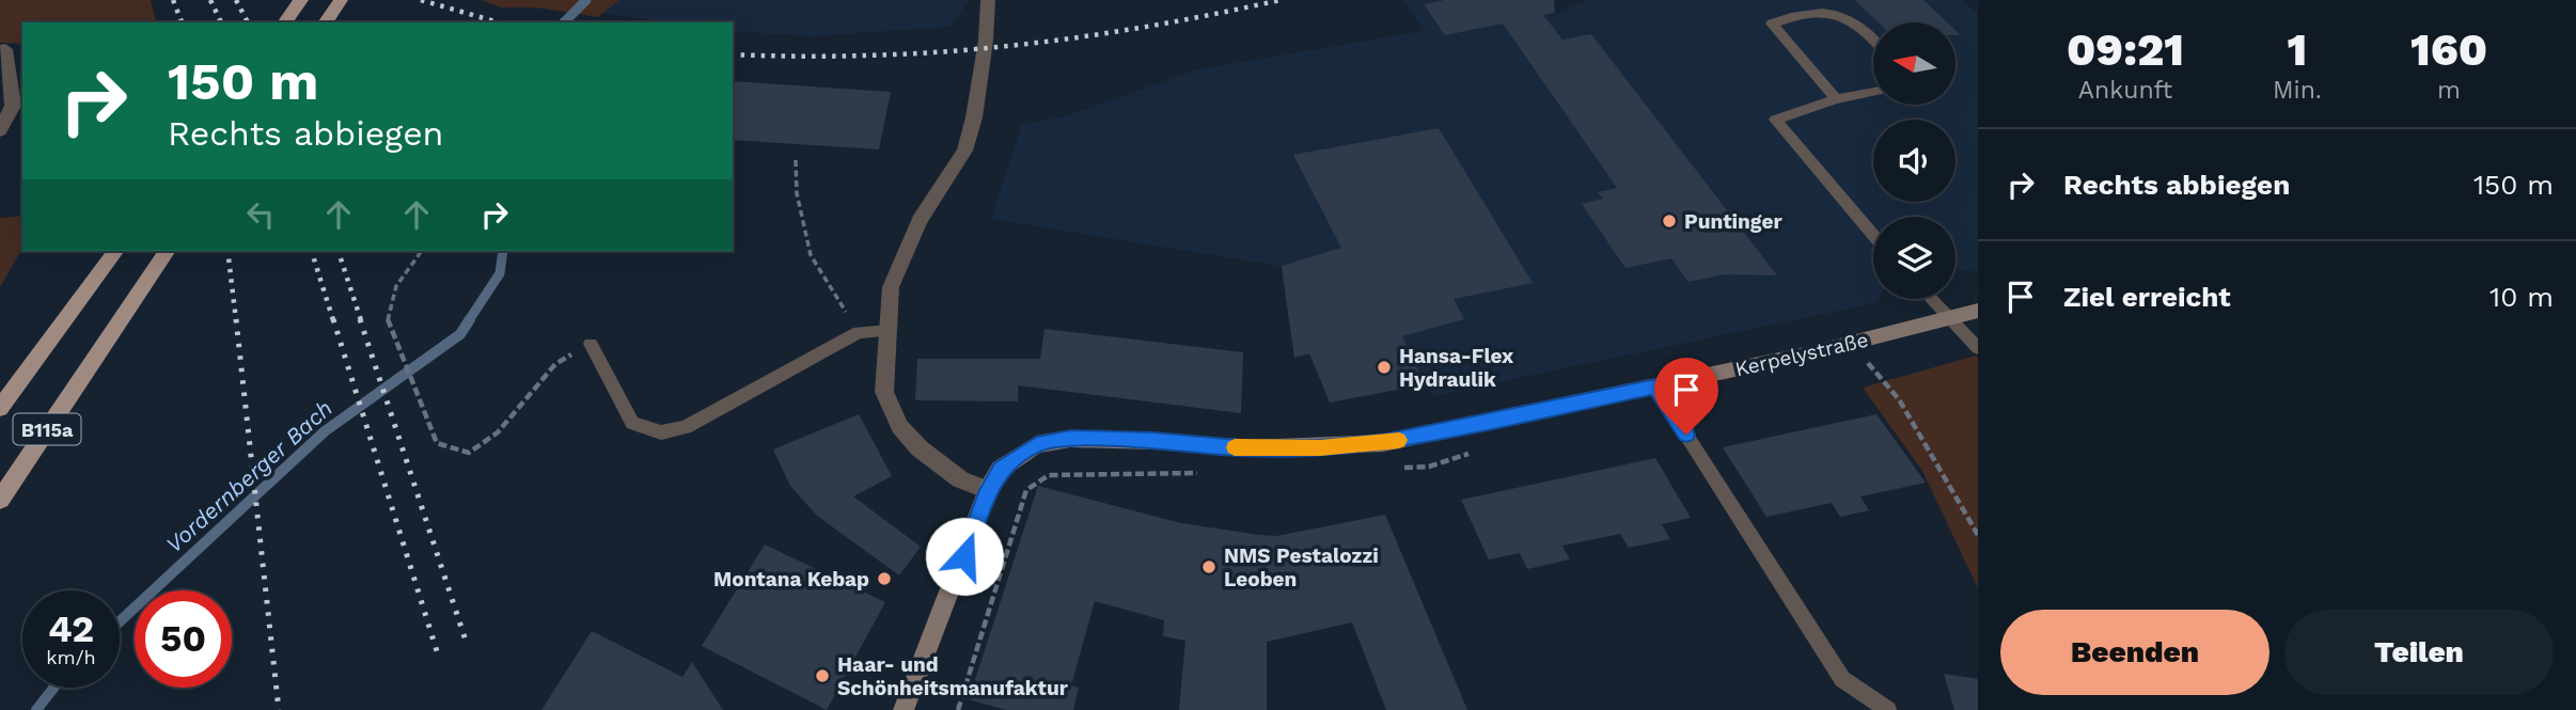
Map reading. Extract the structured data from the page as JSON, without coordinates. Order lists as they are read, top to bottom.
{
  "streets": {
    "main road": ["Kerpelystraße", "B115a"]
  },
  "water": ["Vordernberger Bach"],
  "places": [
    "Puntinger",
    "Hansa-Flex Hydraulik",
    "NMS Pestalozzi Leoben",
    "Montana Kebap",
    "Haar- und Schönheitsmanufaktur"
  ],
  "north": "left",
  "page": {
    "eta": [
      "09:21",
      "Ankunft",
      "1",
      "Min.",
      "160",
      "m"
    ],
    "turn": ["150 m", "Rechts abbiegen"],
    "list": [
      {
        "name": "Rechts abbiegen",
        "value": "150 m"
      },
      {
        "name": "Ziel erreicht",
        "value": "10 m"
      }
    ],
    "speed": "42 km/h",
    "limit": "50",
    "buttons": ["Beenden", "Teilen"]
  }
}
